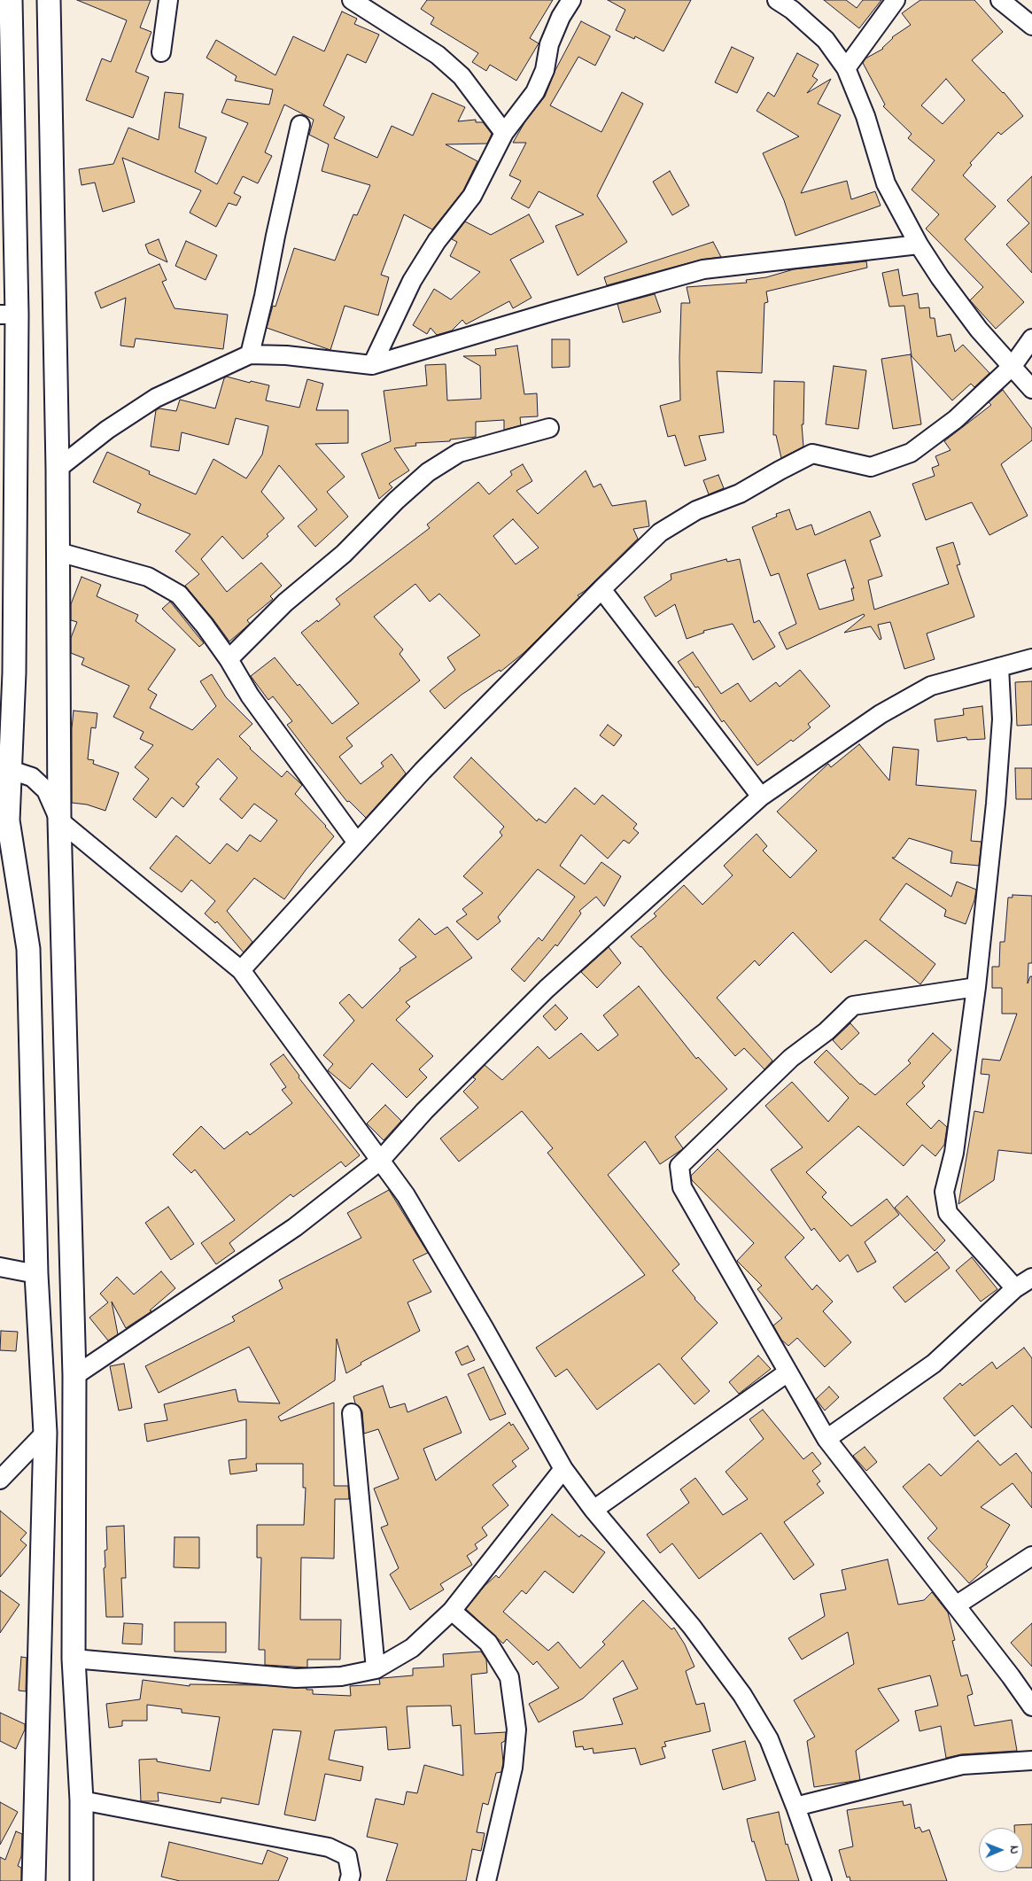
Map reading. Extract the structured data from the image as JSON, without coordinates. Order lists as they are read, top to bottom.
{
  "north": "right"
}
